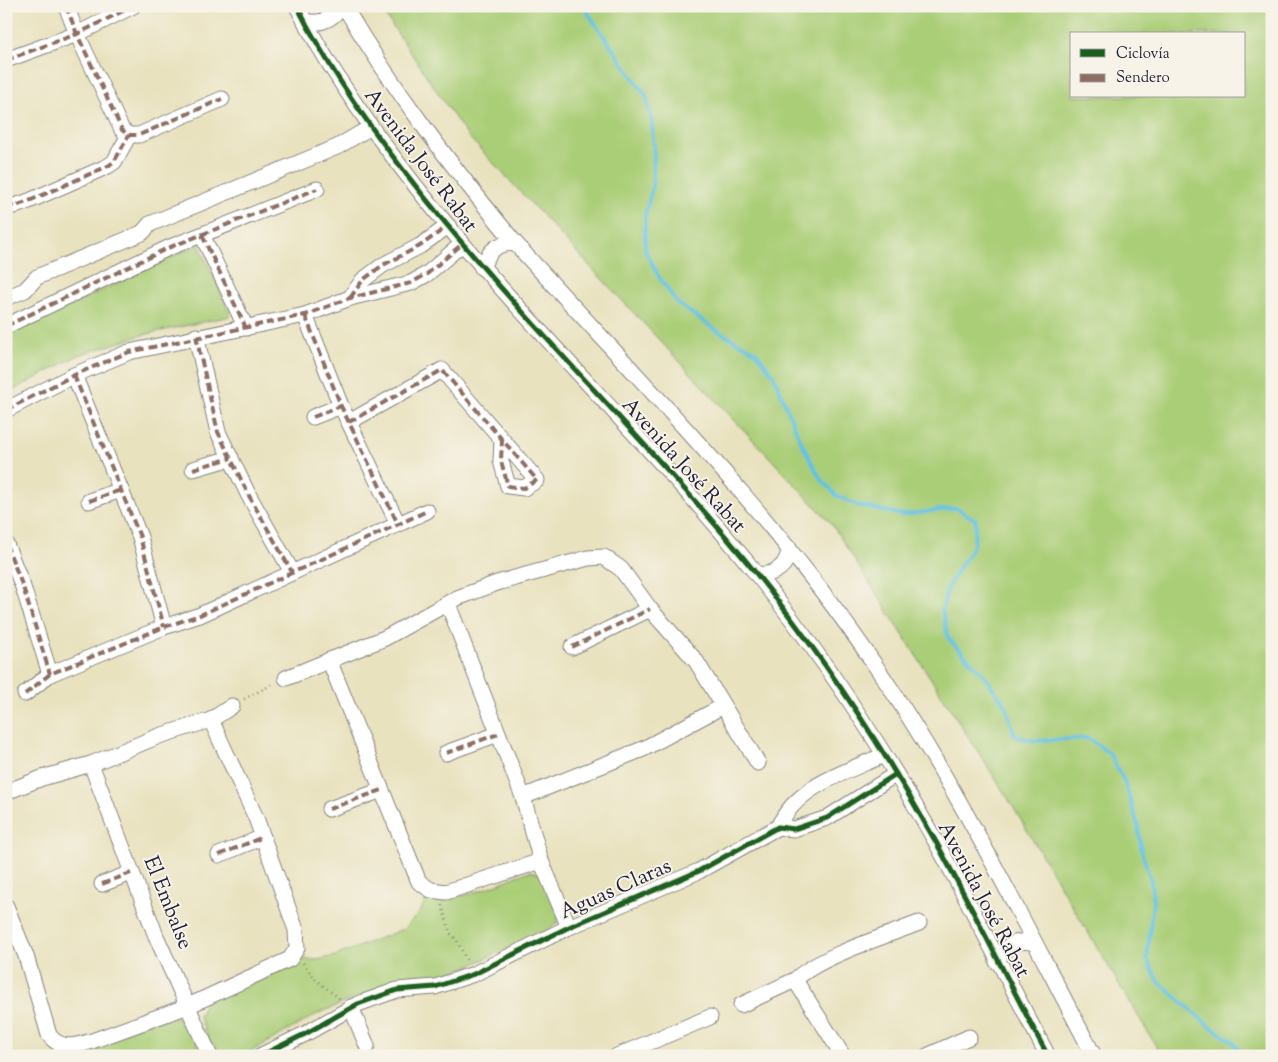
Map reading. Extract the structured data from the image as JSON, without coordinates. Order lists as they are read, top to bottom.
{
  "streets": {
    "street": ["Avenida José Rabat", "Aguas Claras", "El Embalse"]
  },
  "crossings": [
    ["Avenida José Rabat", "Aguas Claras"]
  ],
  "legend": ["Ciclovía", "Sendero"]
}
